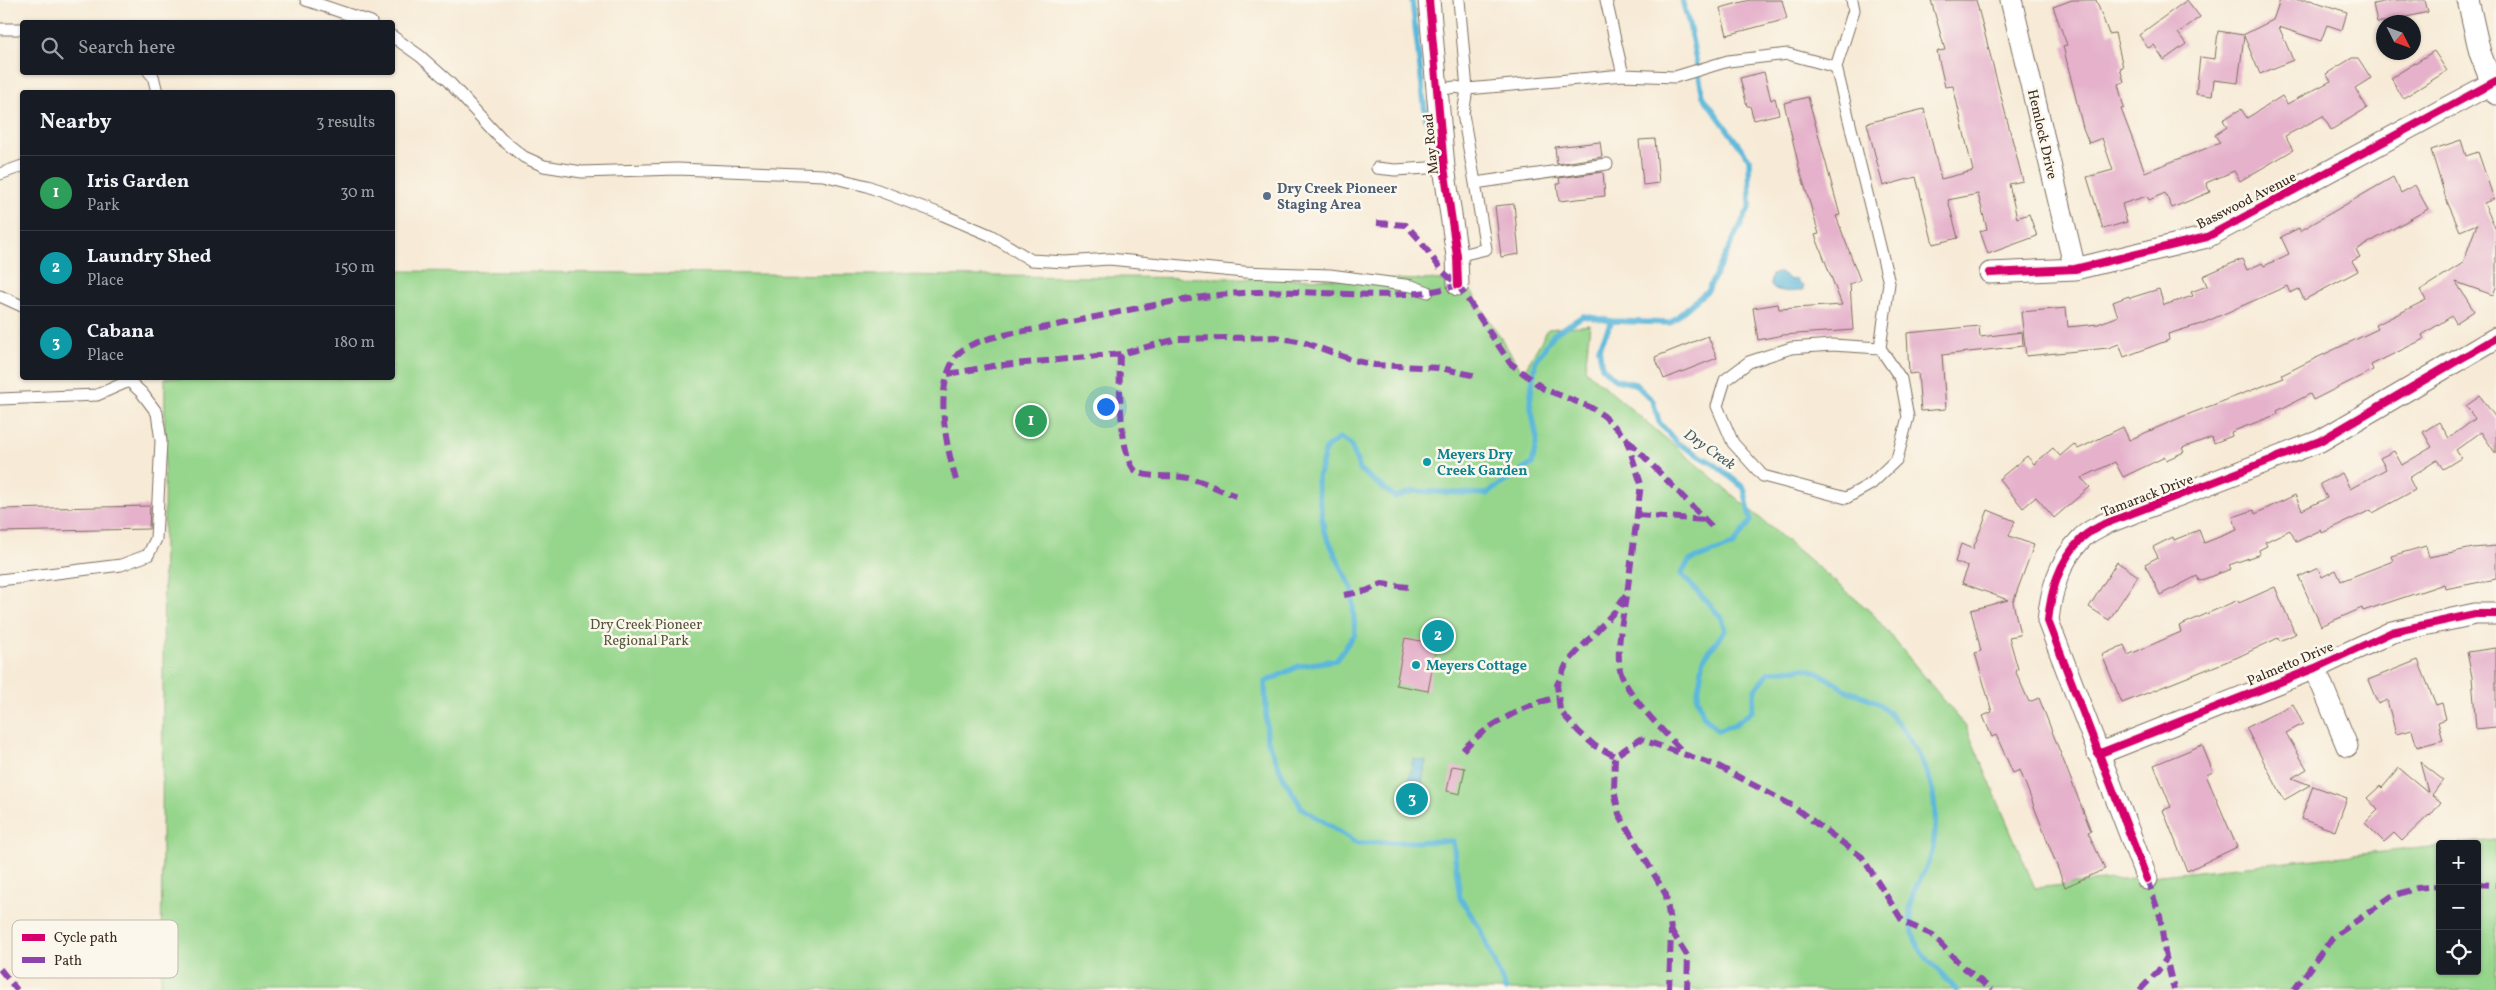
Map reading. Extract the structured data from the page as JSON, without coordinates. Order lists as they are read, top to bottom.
{
  "streets": {
    "street": [
      "Hemlock Drive",
      "May Road",
      "Basswood Avenue",
      "Tamarack Drive",
      "Palmetto Drive"
    ]
  },
  "crossings": [
    ["Hemlock Drive", "Basswood Avenue"],
    ["Tamarack Drive", "Palmetto Drive"]
  ],
  "water": ["Dry Creek"],
  "parks": ["Dry Creek Pioneer Regional Park"],
  "places": ["Dry Creek Pioneer Staging Area", "Meyers Dry Creek Garden", "Meyers Cottage"],
  "legend": ["Cycle path", "Path"],
  "north": "bottom right",
  "page": {
    "search": "Search here",
    "heading": ["Nearby", "3 results"],
    "list": [
      {
        "mark": "1",
        "name": "Iris Garden",
        "note": "Park",
        "value": "30 m"
      },
      {
        "mark": "2",
        "name": "Laundry Shed",
        "note": "Place",
        "value": "150 m"
      },
      {
        "mark": "3",
        "name": "Cabana",
        "note": "Place",
        "value": "180 m"
      }
    ],
    "pins": ["1", "2", "3"],
    "map_buttons": ["+", "−"]
  }
}
